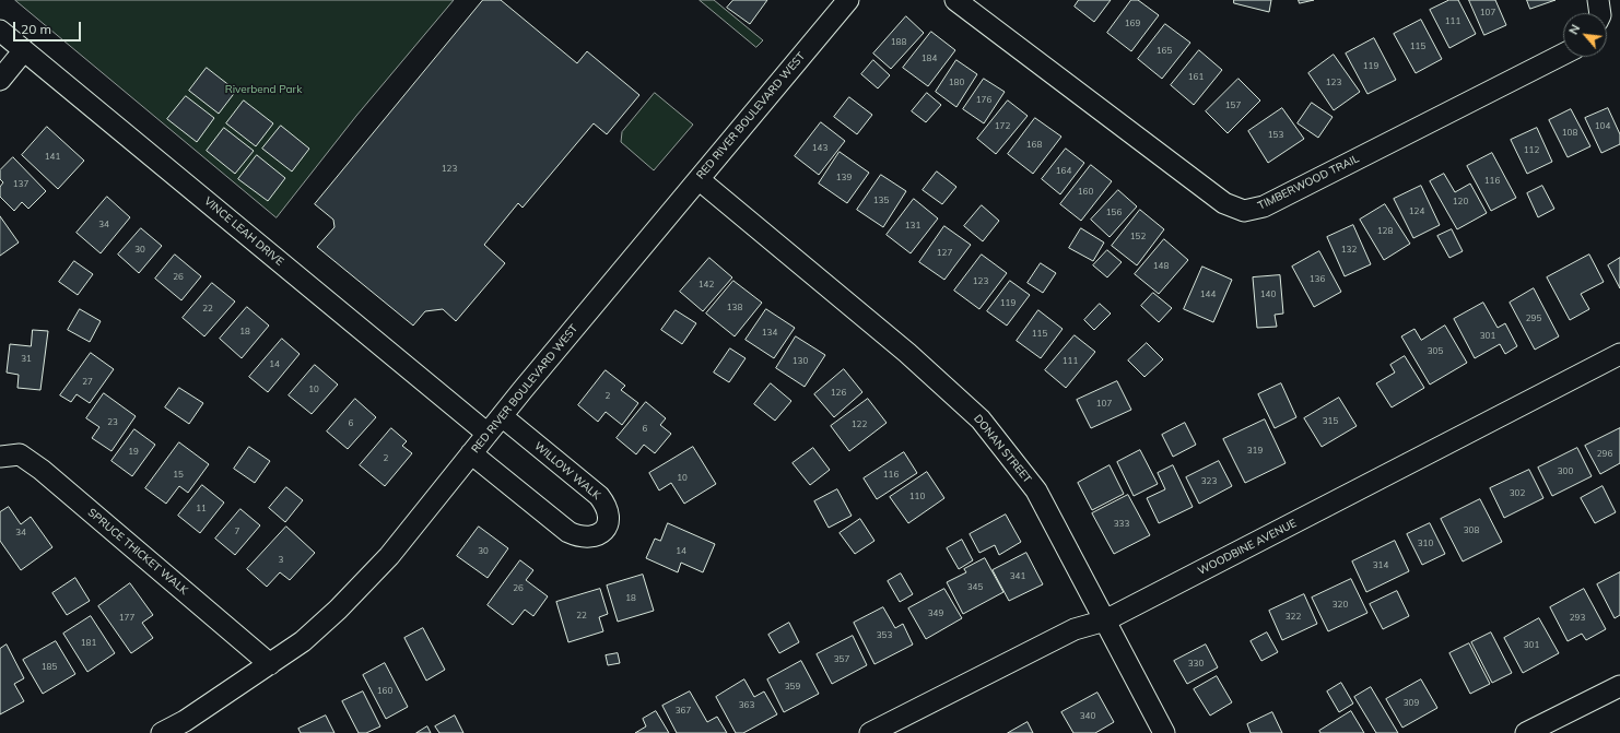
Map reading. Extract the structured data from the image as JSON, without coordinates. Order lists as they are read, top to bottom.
{
  "streets": {
    "street": [
      "RED RIVER BOULEVARD WEST",
      "TIMBERWOOD TRAIL",
      "VINCE LEAH DRIVE",
      "DONAN STREET",
      "WILLOW WALK",
      "WOODBINE AVENUE",
      "SPRUCE THICKET WALK"
    ]
  },
  "crossings": [
    ["RED RIVER BOULEVARD WEST", "VINCE LEAH DRIVE"],
    ["RED RIVER BOULEVARD WEST", "DONAN STREET"],
    ["RED RIVER BOULEVARD WEST", "WILLOW WALK"],
    ["RED RIVER BOULEVARD WEST", "SPRUCE THICKET WALK"],
    ["DONAN STREET", "WOODBINE AVENUE"]
  ],
  "parks": ["Riverbend Park"],
  "house_numbers": [
    "107",
    "111",
    "169",
    "188",
    "115",
    "165",
    "184",
    "119",
    "161",
    "180",
    "123",
    "176",
    "157",
    "172",
    "104",
    "108",
    "153",
    "168",
    "143",
    "112",
    "141",
    "123",
    "164",
    "139",
    "116",
    "137",
    "160",
    "135",
    "120",
    "124",
    "156",
    "34",
    "131",
    "128",
    "152",
    "30",
    "132",
    "127",
    "148",
    "26",
    "136",
    "123",
    "142",
    "144",
    "140",
    "119",
    "138",
    "22",
    "295",
    "18",
    "134",
    "115",
    "301",
    "305",
    "31",
    "130",
    "111",
    "14",
    "27",
    "10",
    "126",
    "2",
    "107",
    "315",
    "23",
    "6",
    "122",
    "6",
    "319",
    "19",
    "296",
    "2",
    "300",
    "15",
    "116",
    "10",
    "323",
    "302",
    "110",
    "11",
    "333",
    "308",
    "7",
    "34",
    "310",
    "30",
    "14",
    "3",
    "314",
    "341",
    "345",
    "26",
    "18",
    "320",
    "349",
    "22",
    "322",
    "177",
    "293",
    "353",
    "181",
    "301",
    "357",
    "330",
    "185",
    "359",
    "160",
    "309",
    "363",
    "367",
    "340"
  ],
  "scale_bar": "20 m",
  "north": "top left"
}
